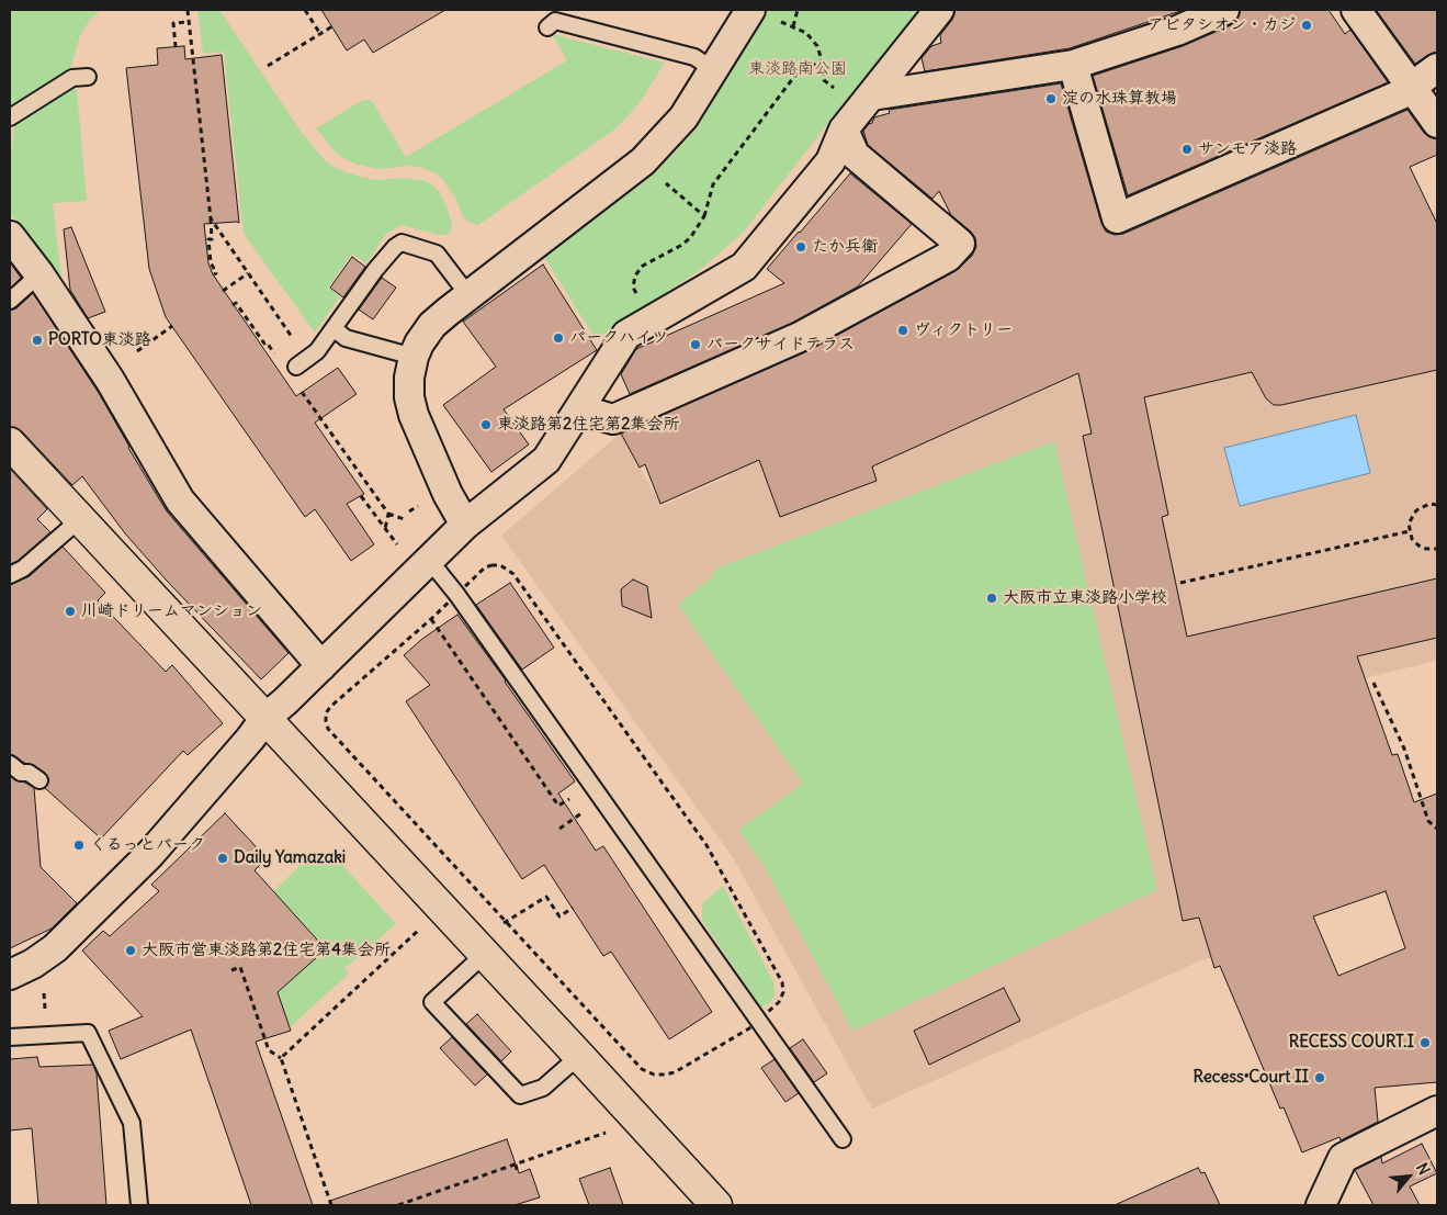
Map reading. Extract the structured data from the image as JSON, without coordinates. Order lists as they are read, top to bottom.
{
  "parks": ["東淡路南公園"],
  "places": [
    "アビタシオン・カジ",
    "淀の水珠算教場",
    "サンモア淡路",
    "たか兵衛",
    "ヴィクトリー",
    "パークハイツ",
    "PORTO東淡路",
    "パークサイドテラス",
    "東淡路第2住宅第2集会所",
    "大阪市立東淡路小学校",
    "川崎ドリームマンション",
    "くるっとパーク",
    "Daily Yamazaki",
    "大阪市営東淡路第2住宅第4集会所",
    "RECESS COURT.I",
    "Recess•Court II"
  ],
  "north": "top right"
}
